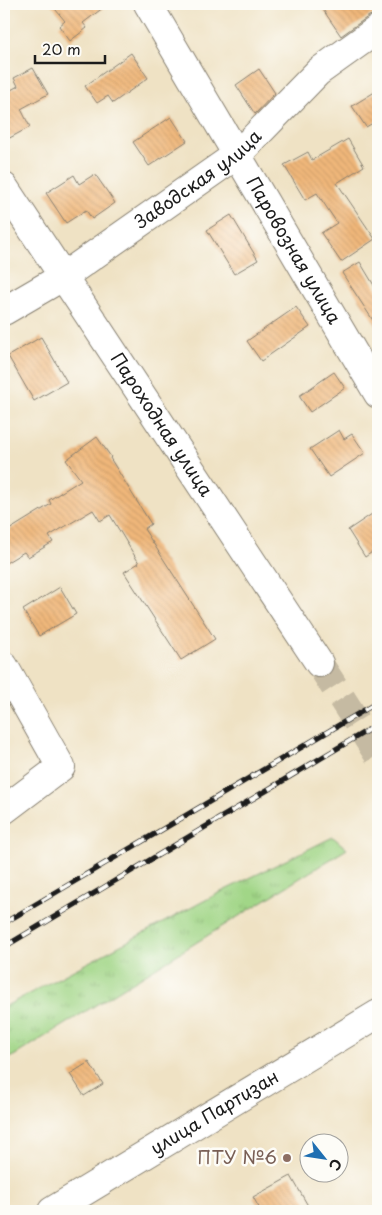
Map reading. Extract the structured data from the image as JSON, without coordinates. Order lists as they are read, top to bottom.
{
  "streets": {
    "street": [
      "Заводская улица",
      "Паровозная улица",
      "Пароходная улица",
      "улица Партизан"
    ]
  },
  "crossings": [
    ["Заводская улица", "Паровозная улица"],
    ["Заводская улица", "Пароходная улица"]
  ],
  "places": ["ПТУ №6"],
  "scale_bar": "20 m",
  "north": "bottom right"
}
